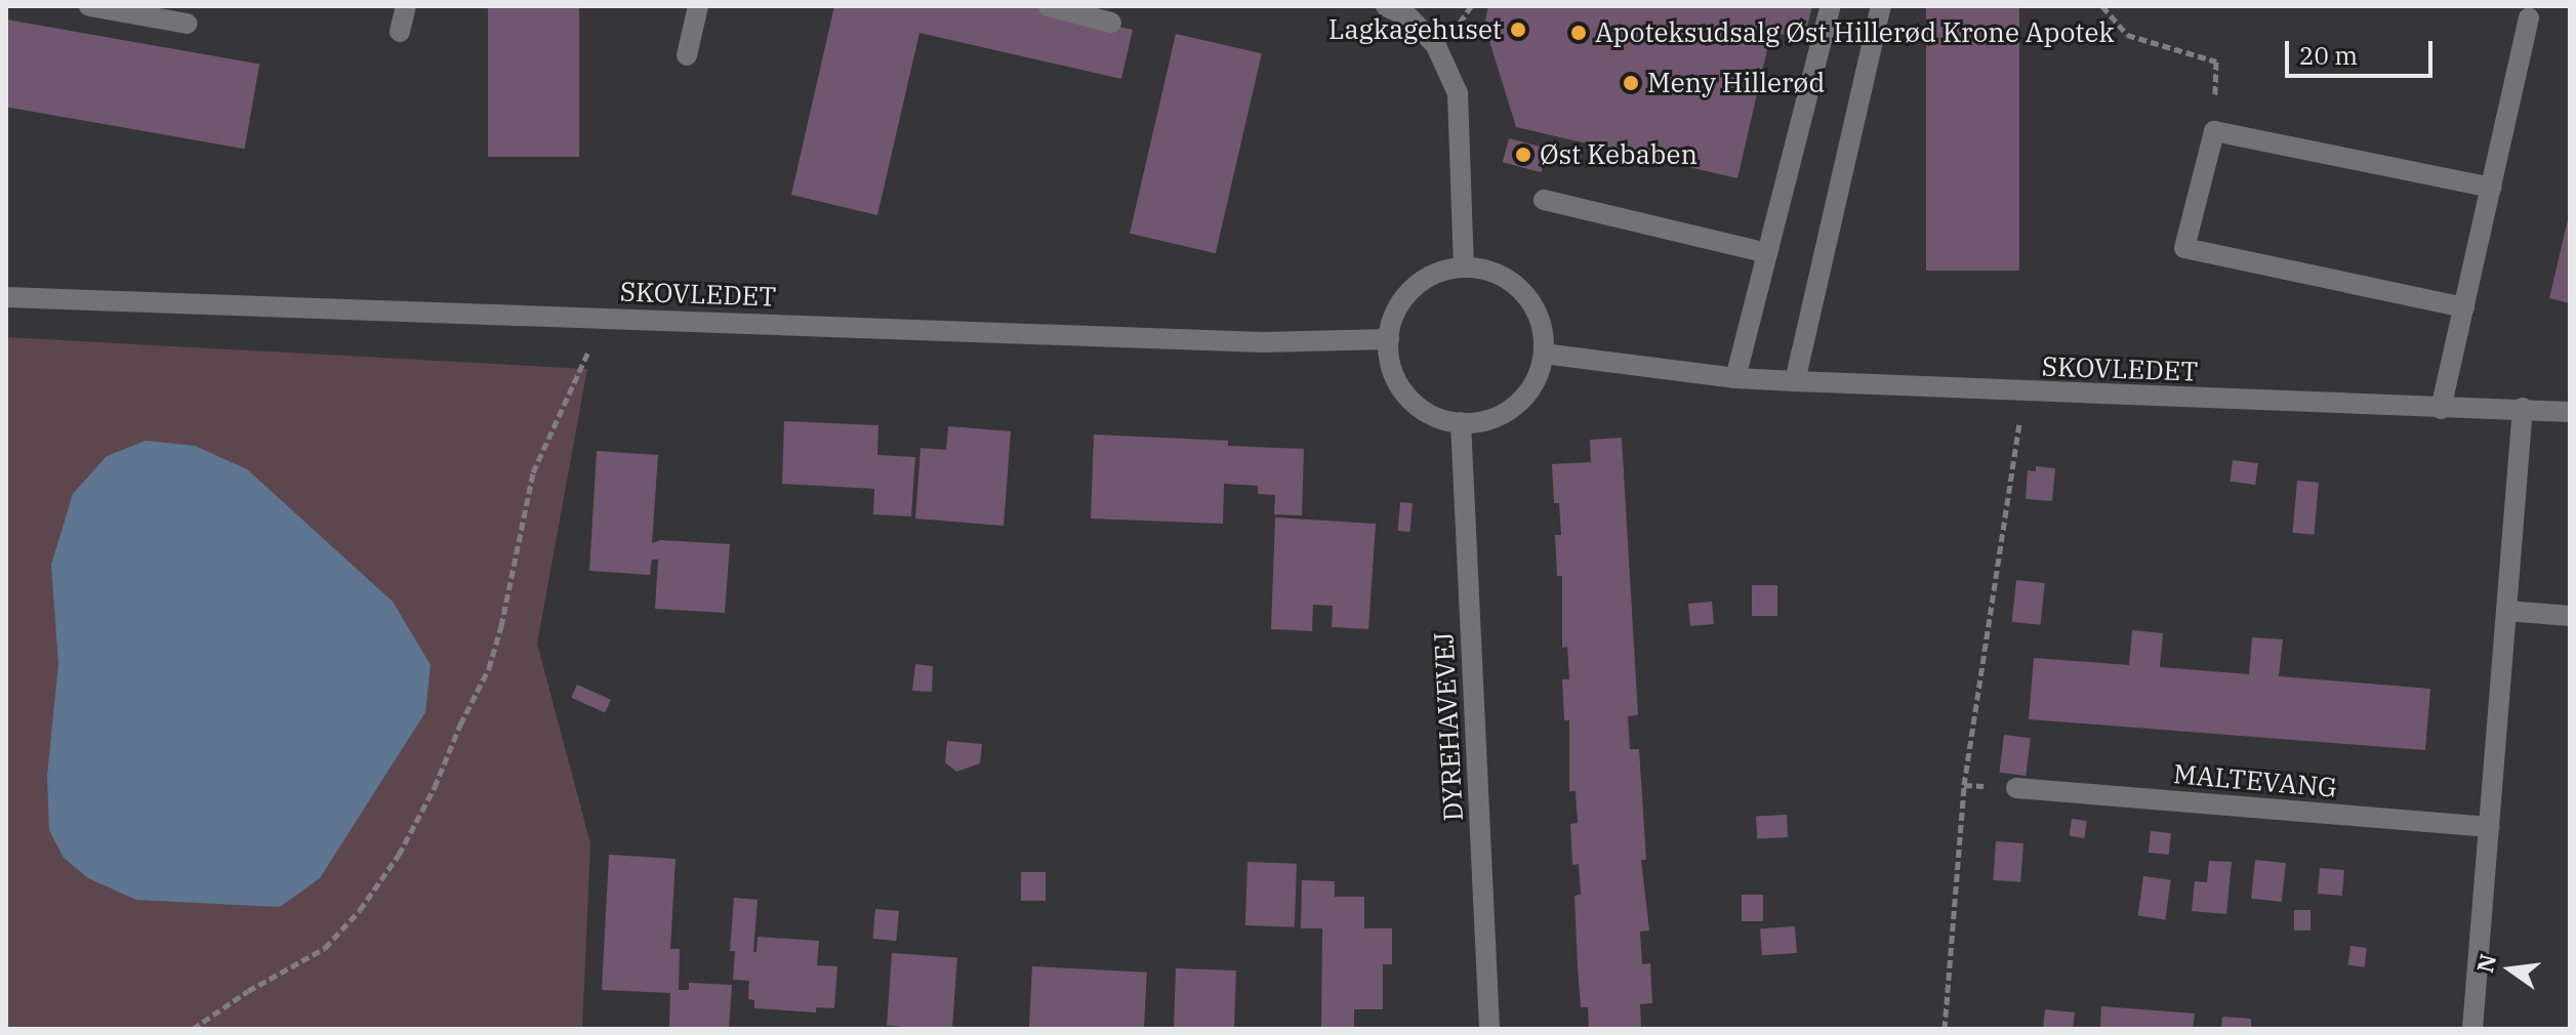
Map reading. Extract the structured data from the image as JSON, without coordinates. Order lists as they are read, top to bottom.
{
  "streets": {
    "street": ["SKOVLEDET", "DYREHAVEVEJ", "MALTEVANG"]
  },
  "crossings": [
    ["SKOVLEDET", "DYREHAVEVEJ"]
  ],
  "places": [
    "Lagkagehuset",
    "Apoteksudsalg Øst Hillerød Krone Apotek",
    "Meny Hillerød",
    "Øst Kebaben"
  ],
  "scale_bar": "20 m",
  "north": "left"
}
